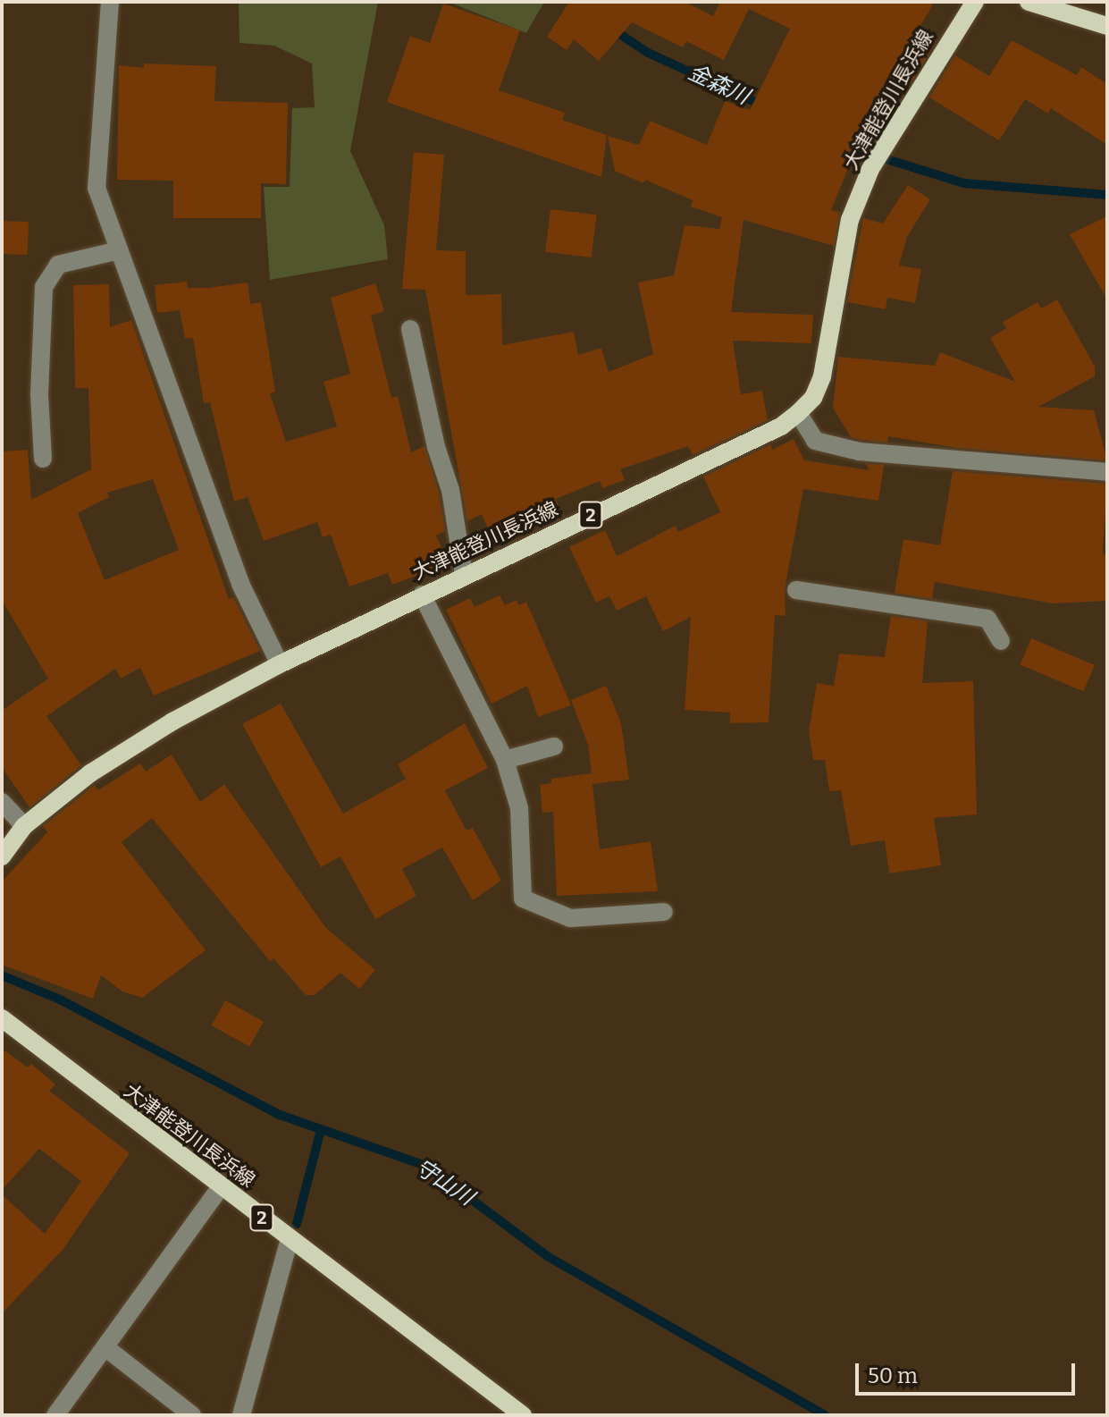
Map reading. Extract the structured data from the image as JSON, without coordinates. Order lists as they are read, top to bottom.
{
  "streets": {
    "main road": ["大津能登川長浜線", "2"]
  },
  "water": ["金森川", "守山川"],
  "scale_bar": "50 m"
}
